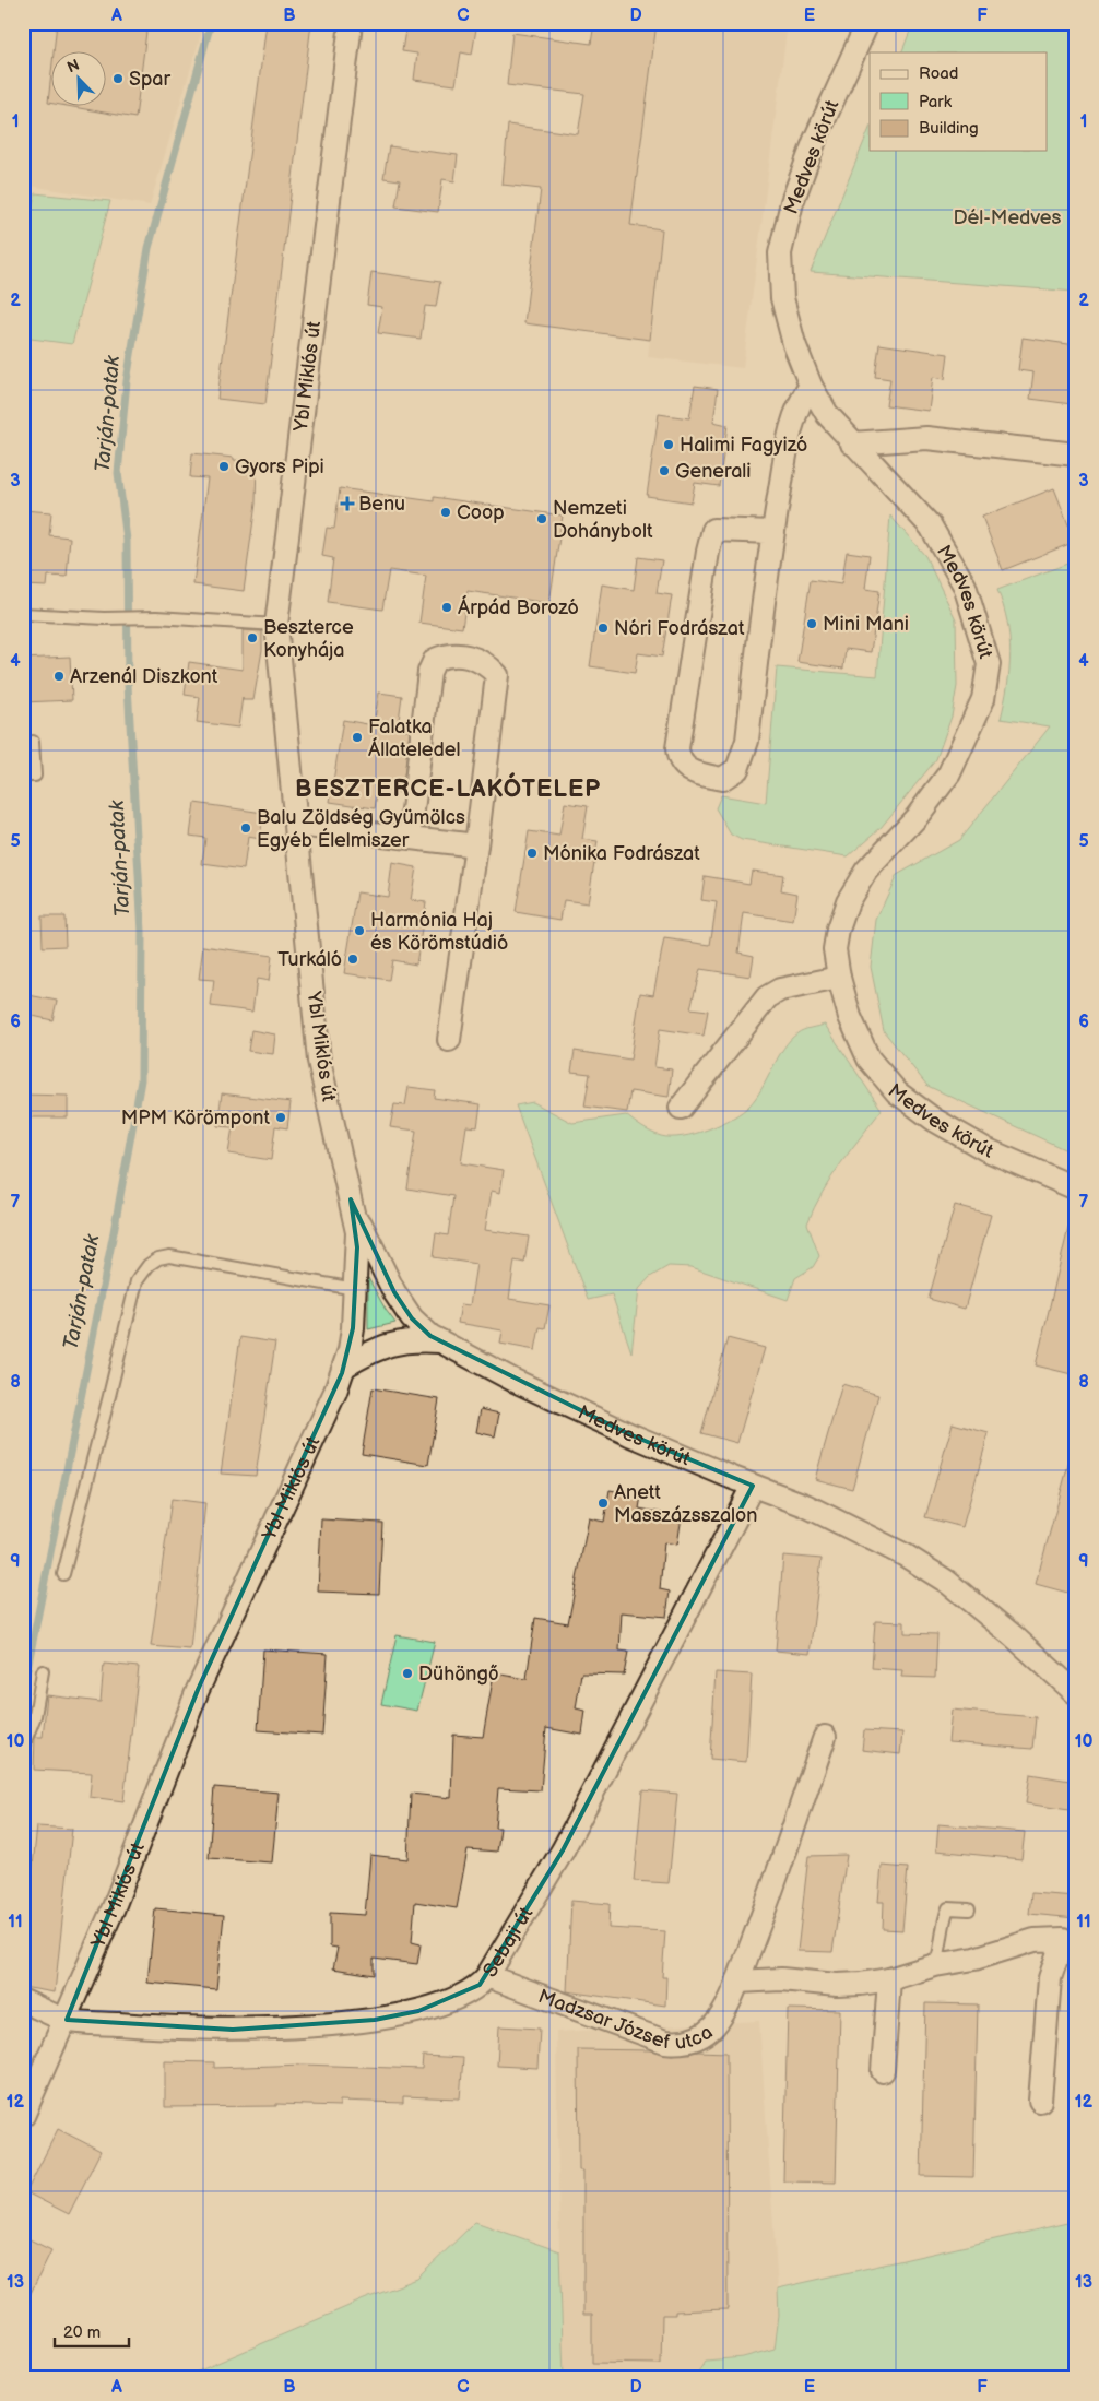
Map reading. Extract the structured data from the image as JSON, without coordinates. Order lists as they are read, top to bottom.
{
  "streets": {
    "street": [
      "Medves körút",
      "Ybl Miklós út",
      "Sebaji út",
      "Madzsar József utca"
    ]
  },
  "crossings": [
    ["Medves körút", "Ybl Miklós út"],
    ["Medves körút", "Sebaji út"],
    ["Ybl Miklós út", "Sebaji út"],
    ["Sebaji út", "Madzsar József utca"]
  ],
  "districts": ["BESZTERCE-LAKÓTELEP"],
  "water": ["Tarján-patak"],
  "parks": ["Dél-Medves"],
  "places": {
    "other": [
      "Spar",
      "Halimi Fagyizó",
      "Gyors Pipi",
      "Generali",
      "Coop",
      "Nemzeti Dohánybolt",
      "Árpád Borozó",
      "Mini Mani",
      "Nóri Fodrászat",
      "Beszterce Konyhája",
      "Arzenál Diszkont",
      "Falatka Állateledel",
      "Balu Zöldség Gyümölcs Egyéb Élelmiszer",
      "Mónika Fodrászat",
      "Harmónia Haj és Körömstúdió",
      "Turkáló",
      "MPM Körömpont",
      "Anett Masszázsszalon",
      "Dühöngő"
    ],
    "health": ["Benu"]
  },
  "legend": ["Road", "Park", "Building"],
  "scale_bar": "20 m",
  "north": "top left",
  "grid": {
    "columns": [
      "A",
      "B",
      "C",
      "D",
      "E",
      "F"
    ],
    "rows": [
      "1",
      "2",
      "3",
      "4",
      "5",
      "6",
      "7",
      "8",
      "9",
      "10",
      "11",
      "12",
      "13"
    ]
  }
}
